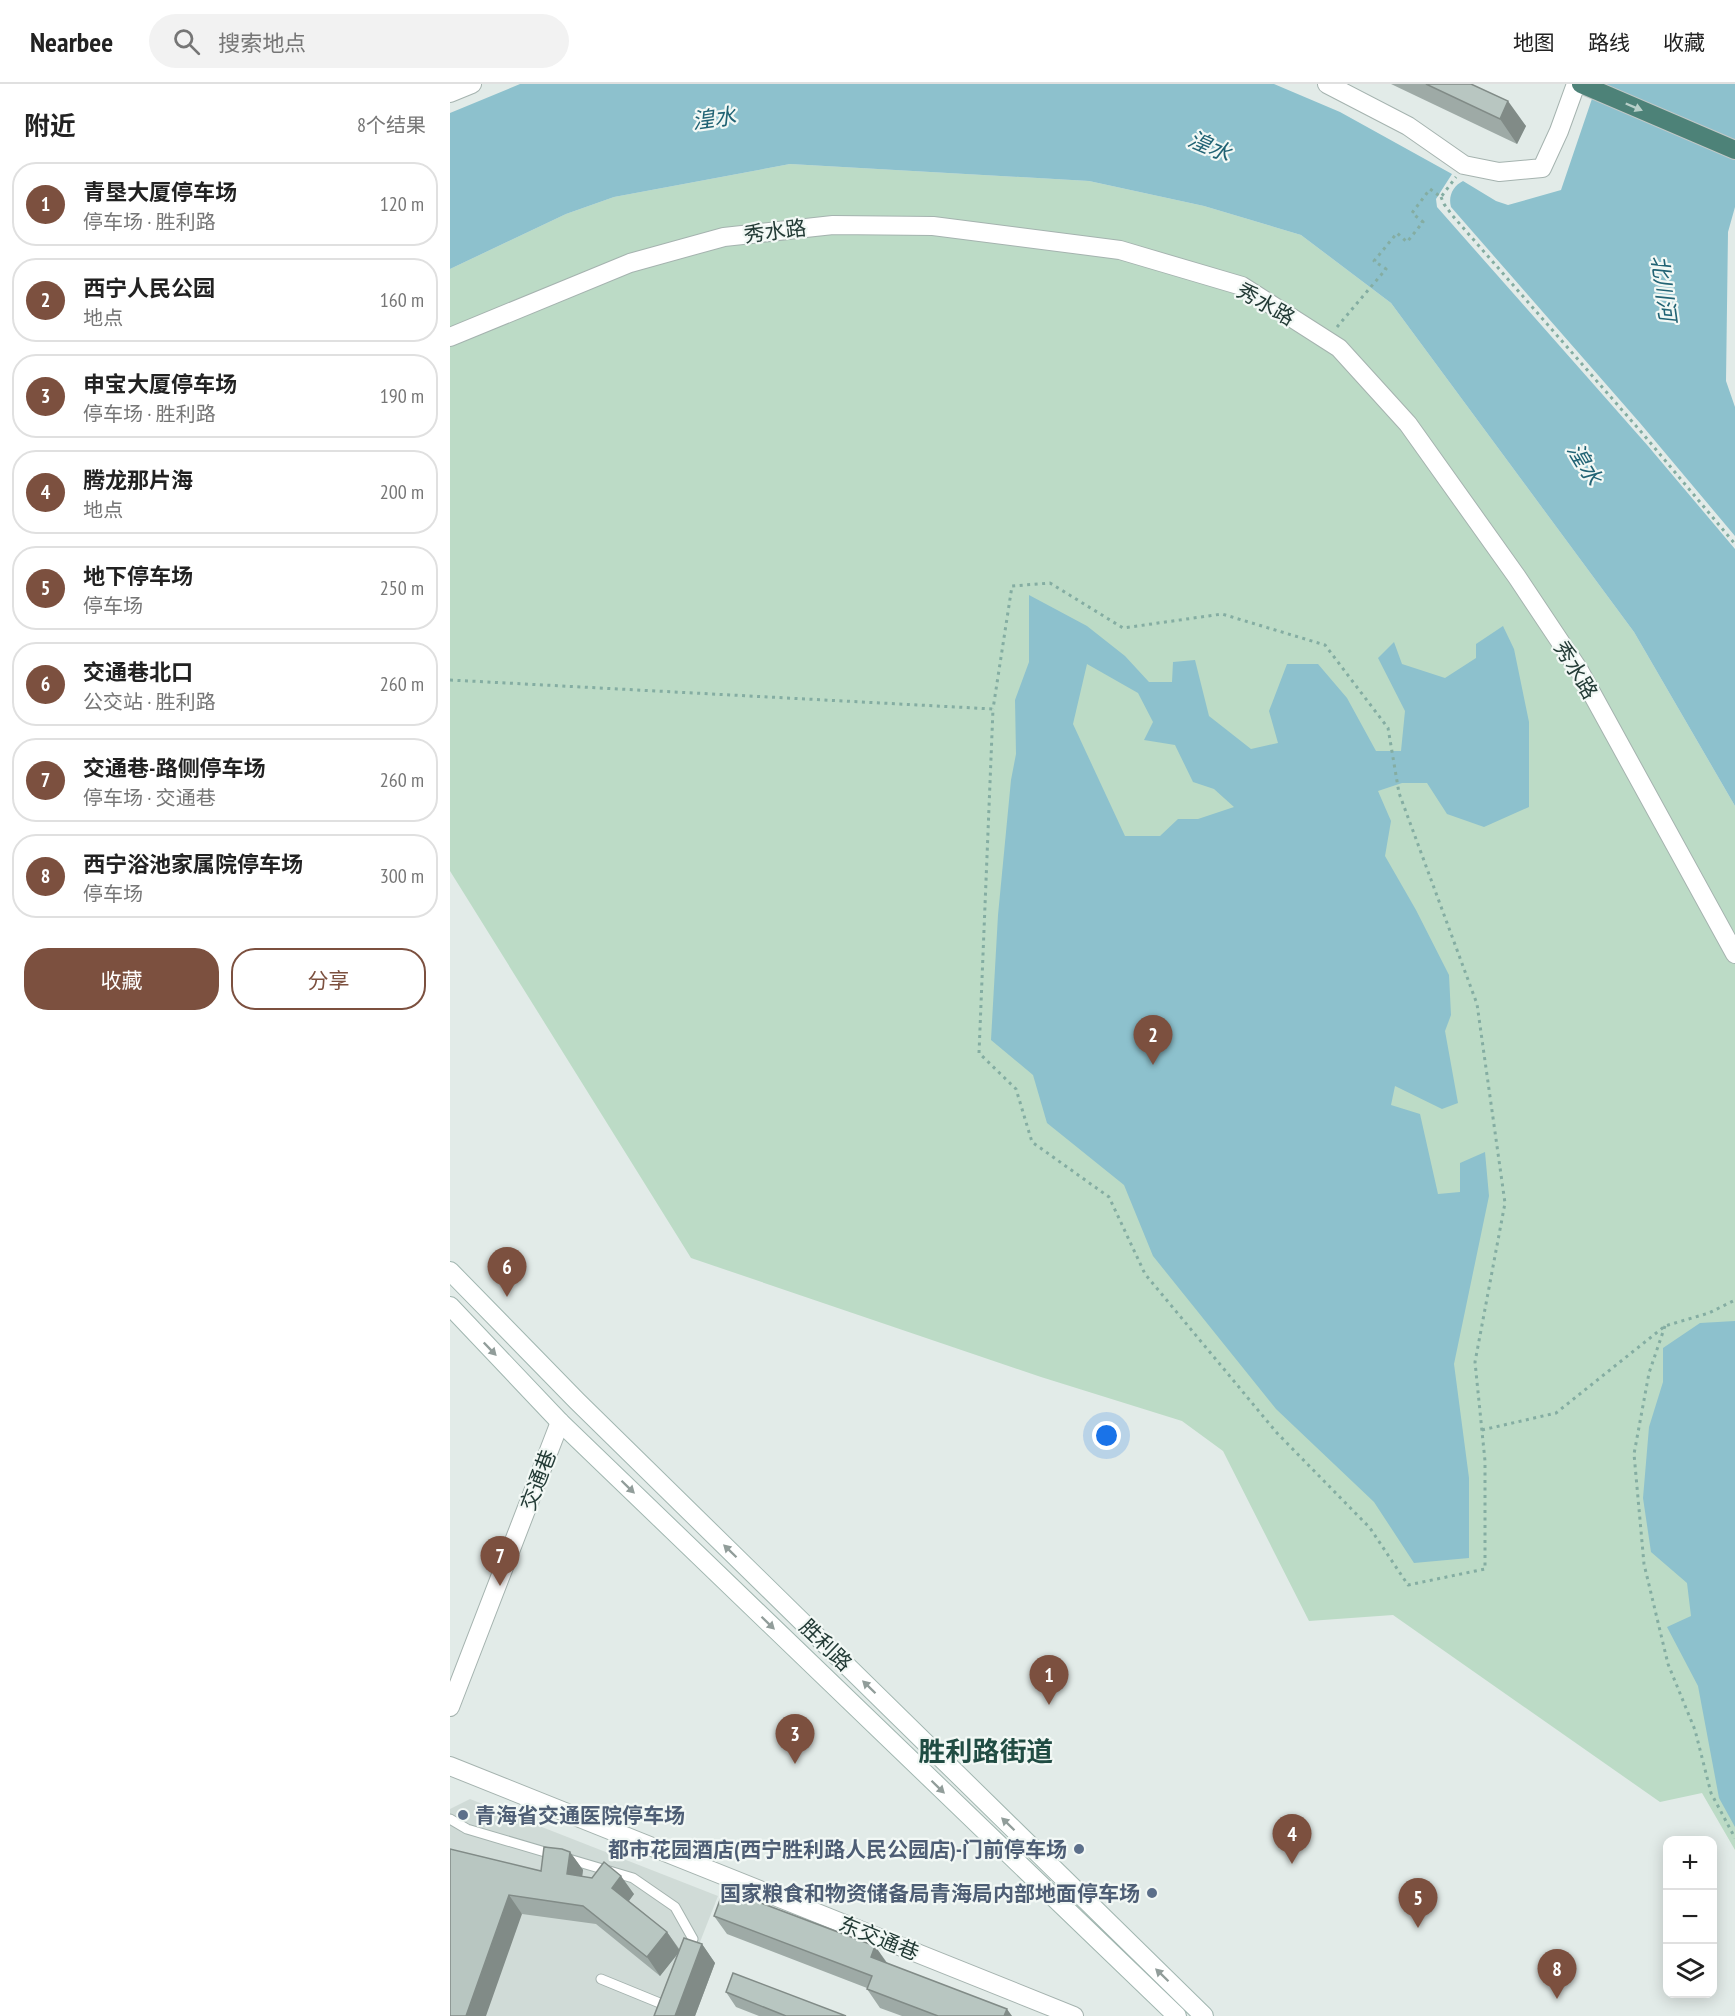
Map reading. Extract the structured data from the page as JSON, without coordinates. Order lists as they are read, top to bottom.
{
  "streets": {
    "street": [
      "秀水路",
      "交通巷",
      "胜利路",
      "东交通巷"
    ]
  },
  "crossings": [
    ["交通巷", "胜利路"]
  ],
  "districts": ["胜利路街道"],
  "water": ["湟水", "北川河"],
  "places": ["青海省交通医院停车场", "都市花园酒店(西宁胜利路人民公园店)-门前停车场", "国家粮食和物资储备局青海局内部地面停车场"],
  "page": {
    "header": "Nearbee",
    "search": "搜索地点",
    "nav": ["地图", "路线", "收藏"],
    "heading": ["附近", "8个结果"],
    "list": [
      {
        "mark": "1",
        "name": "青垦大厦停车场",
        "note": "停车场 · 胜利路",
        "value": "120 m"
      },
      {
        "mark": "2",
        "name": "西宁人民公园",
        "note": "地点",
        "value": "160 m"
      },
      {
        "mark": "3",
        "name": "申宝大厦停车场",
        "note": "停车场 · 胜利路",
        "value": "190 m"
      },
      {
        "mark": "4",
        "name": "腾龙那片海",
        "note": "地点",
        "value": "200 m"
      },
      {
        "mark": "5",
        "name": "地下停车场",
        "note": "停车场",
        "value": "250 m"
      },
      {
        "mark": "6",
        "name": "交通巷北口",
        "note": "公交站 · 胜利路",
        "value": "260 m"
      },
      {
        "mark": "7",
        "name": "交通巷-路侧停车场",
        "note": "停车场 · 交通巷",
        "value": "260 m"
      },
      {
        "mark": "8",
        "name": "西宁浴池家属院停车场",
        "note": "停车场",
        "value": "300 m"
      }
    ],
    "buttons": ["收藏", "分享"],
    "pins": [
      "2",
      "6",
      "7",
      "1",
      "3",
      "4",
      "5",
      "8"
    ],
    "map_buttons": ["+", "−"]
  }
}
